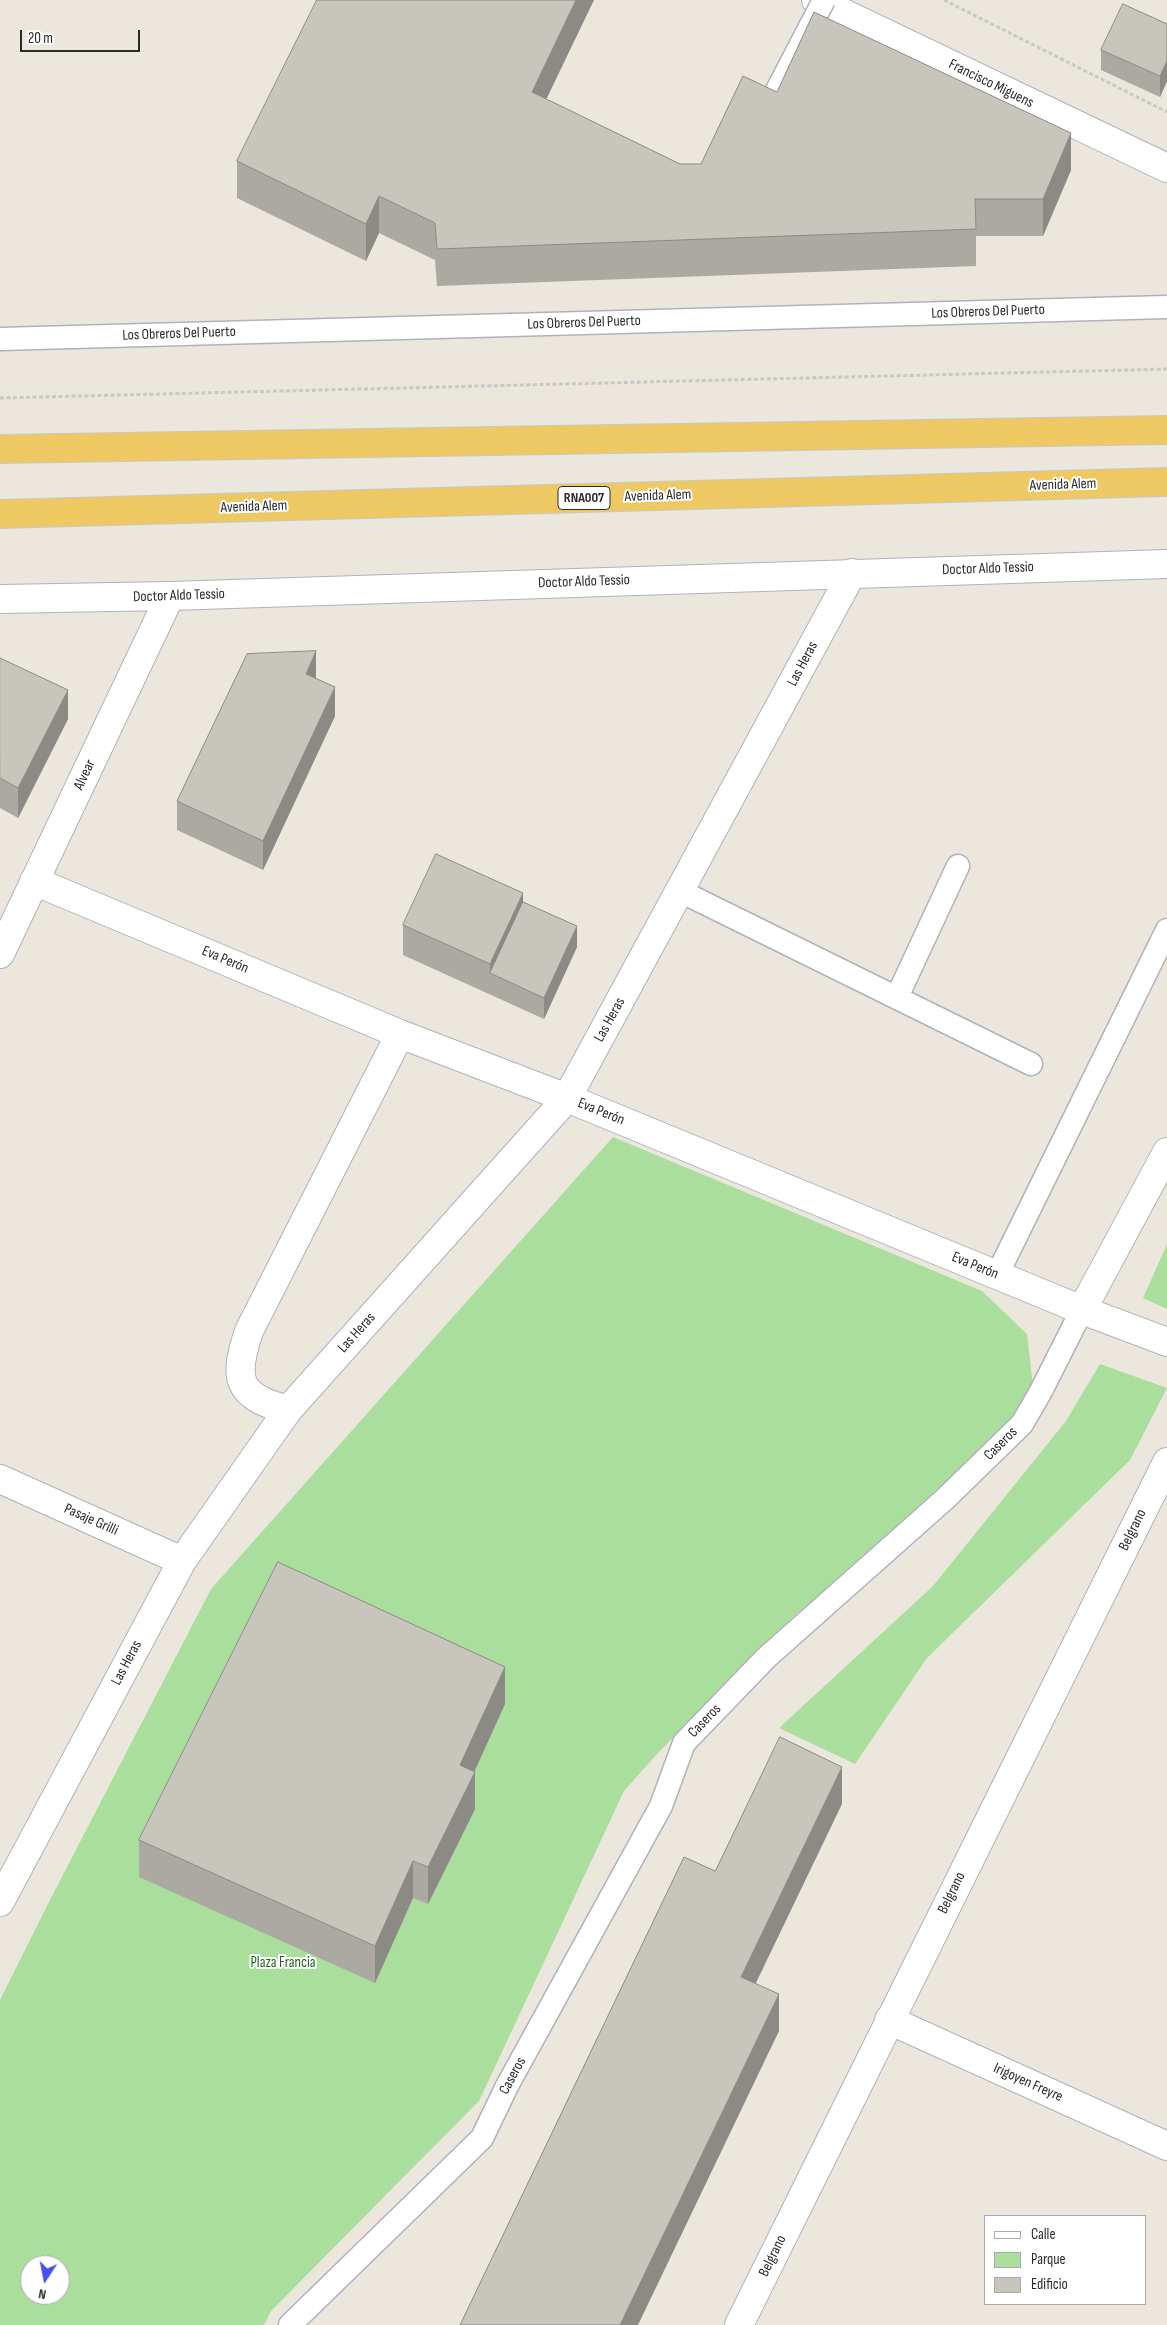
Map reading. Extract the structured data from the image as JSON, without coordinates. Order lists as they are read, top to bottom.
{
  "streets": {
    "highway": ["Avenida Alem", "RNA007"],
    "street": [
      "Francisco Miguens",
      "Doctor Aldo Tessio",
      "Las Heras",
      "Alvear",
      "Eva Perón",
      "Caseros",
      "Pasaje Grilli",
      "Belgrano",
      "Irigoyen Freyre"
    ],
    "lane": ["Los Obreros Del Puerto"]
  },
  "crossings": [
    ["Doctor Aldo Tessio", "Las Heras"],
    ["Doctor Aldo Tessio", "Alvear"],
    ["Las Heras", "Eva Perón"],
    ["Las Heras", "Pasaje Grilli"],
    ["Alvear", "Eva Perón"],
    ["Eva Perón", "Caseros"],
    ["Belgrano", "Irigoyen Freyre"]
  ],
  "parks": ["Plaza Francia"],
  "legend": ["Calle", "Parque", "Edificio"],
  "scale_bar": "20 m",
  "north": "bottom"
}
